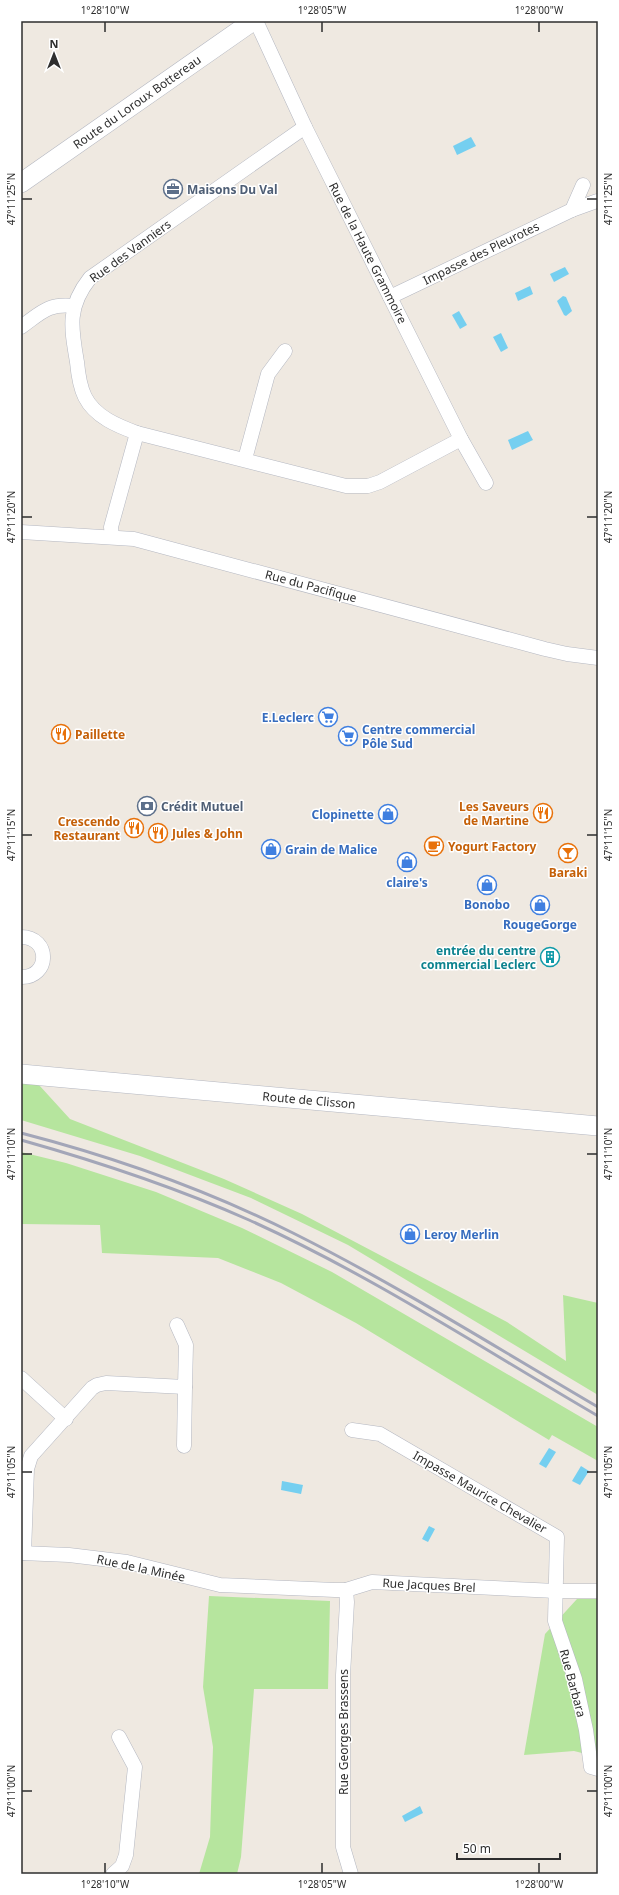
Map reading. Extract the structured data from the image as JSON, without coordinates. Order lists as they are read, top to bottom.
{
  "streets": {
    "main road": ["Route du Loroux Bottereau", "Route de Clisson"],
    "street": [
      "Rue des Vanniers",
      "Rue de la Haute Grammoire",
      "Impasse des Pleurotes",
      "Rue du Pacifique",
      "Impasse Maurice Chevalier",
      "Rue de la Minée",
      "Rue Jacques Brel",
      "Rue Barbara",
      "Rue Georges Brassens"
    ]
  },
  "crossings": [
    ["Rue des Vanniers", "Rue de la Haute Grammoire"],
    ["Rue de la Haute Grammoire", "Impasse des Pleurotes"],
    ["Impasse Maurice Chevalier", "Rue Jacques Brel"],
    ["Impasse Maurice Chevalier", "Rue Barbara"],
    ["Rue de la Minée", "Rue Jacques Brel"],
    ["Rue Jacques Brel", "Rue Barbara"],
    ["Rue Jacques Brel", "Rue Georges Brassens"]
  ],
  "places": {
    "office": ["Maisons Du Val"],
    "supermarket": ["E.Leclerc", "Centre commercial Pôle Sud"],
    "restaurant": [
      "Paillette",
      "Les Saveurs de Martine",
      "Crescendo Restaurant",
      "Jules & John"
    ],
    "bank": ["Crédit Mutuel"],
    "shop": [
      "Clopinette",
      "Grain de Malice",
      "claire's",
      "Bonobo",
      "RougeGorge",
      "Leroy Merlin"
    ],
    "cafe": ["Yogurt Factory"],
    "bar": ["Baraki"],
    "building": ["entrée du centre commercial Leclerc"]
  },
  "scale_bar": "50 m",
  "north": "top",
  "coordinates": [
    "1°28'10\"W",
    "1°28'05\"W",
    "1°28'00\"W",
    "47°11'25\"N",
    "47°11'20\"N",
    "47°11'15\"N",
    "47°11'10\"N",
    "47°11'05\"N",
    "47°11'00\"N"
  ]
}
